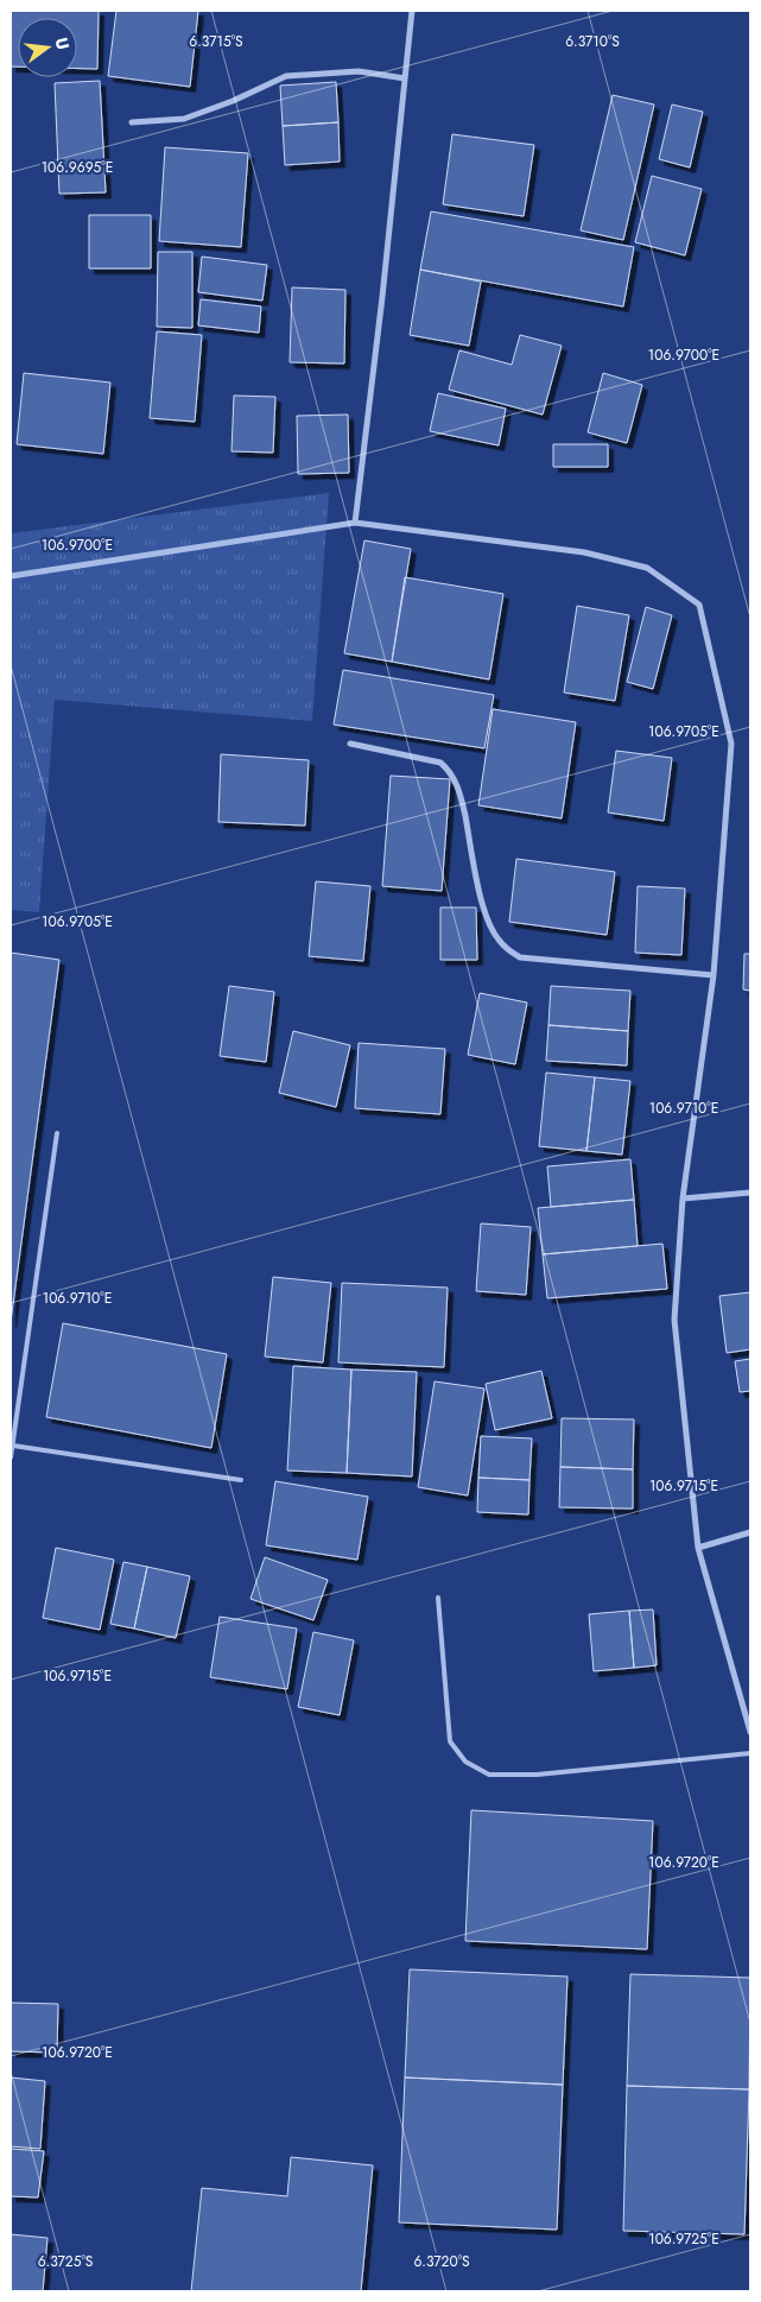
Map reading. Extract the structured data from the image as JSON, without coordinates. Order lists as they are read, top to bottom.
{
  "north": "right",
  "coordinates": [
    "6.3715°S",
    "6.3710°S",
    "106.9695°E",
    "106.9700°E",
    "106.9705°E",
    "106.9710°E",
    "106.9715°E",
    "106.9720°E",
    "106.9725°E",
    "6.3725°S",
    "6.3720°S"
  ]
}
